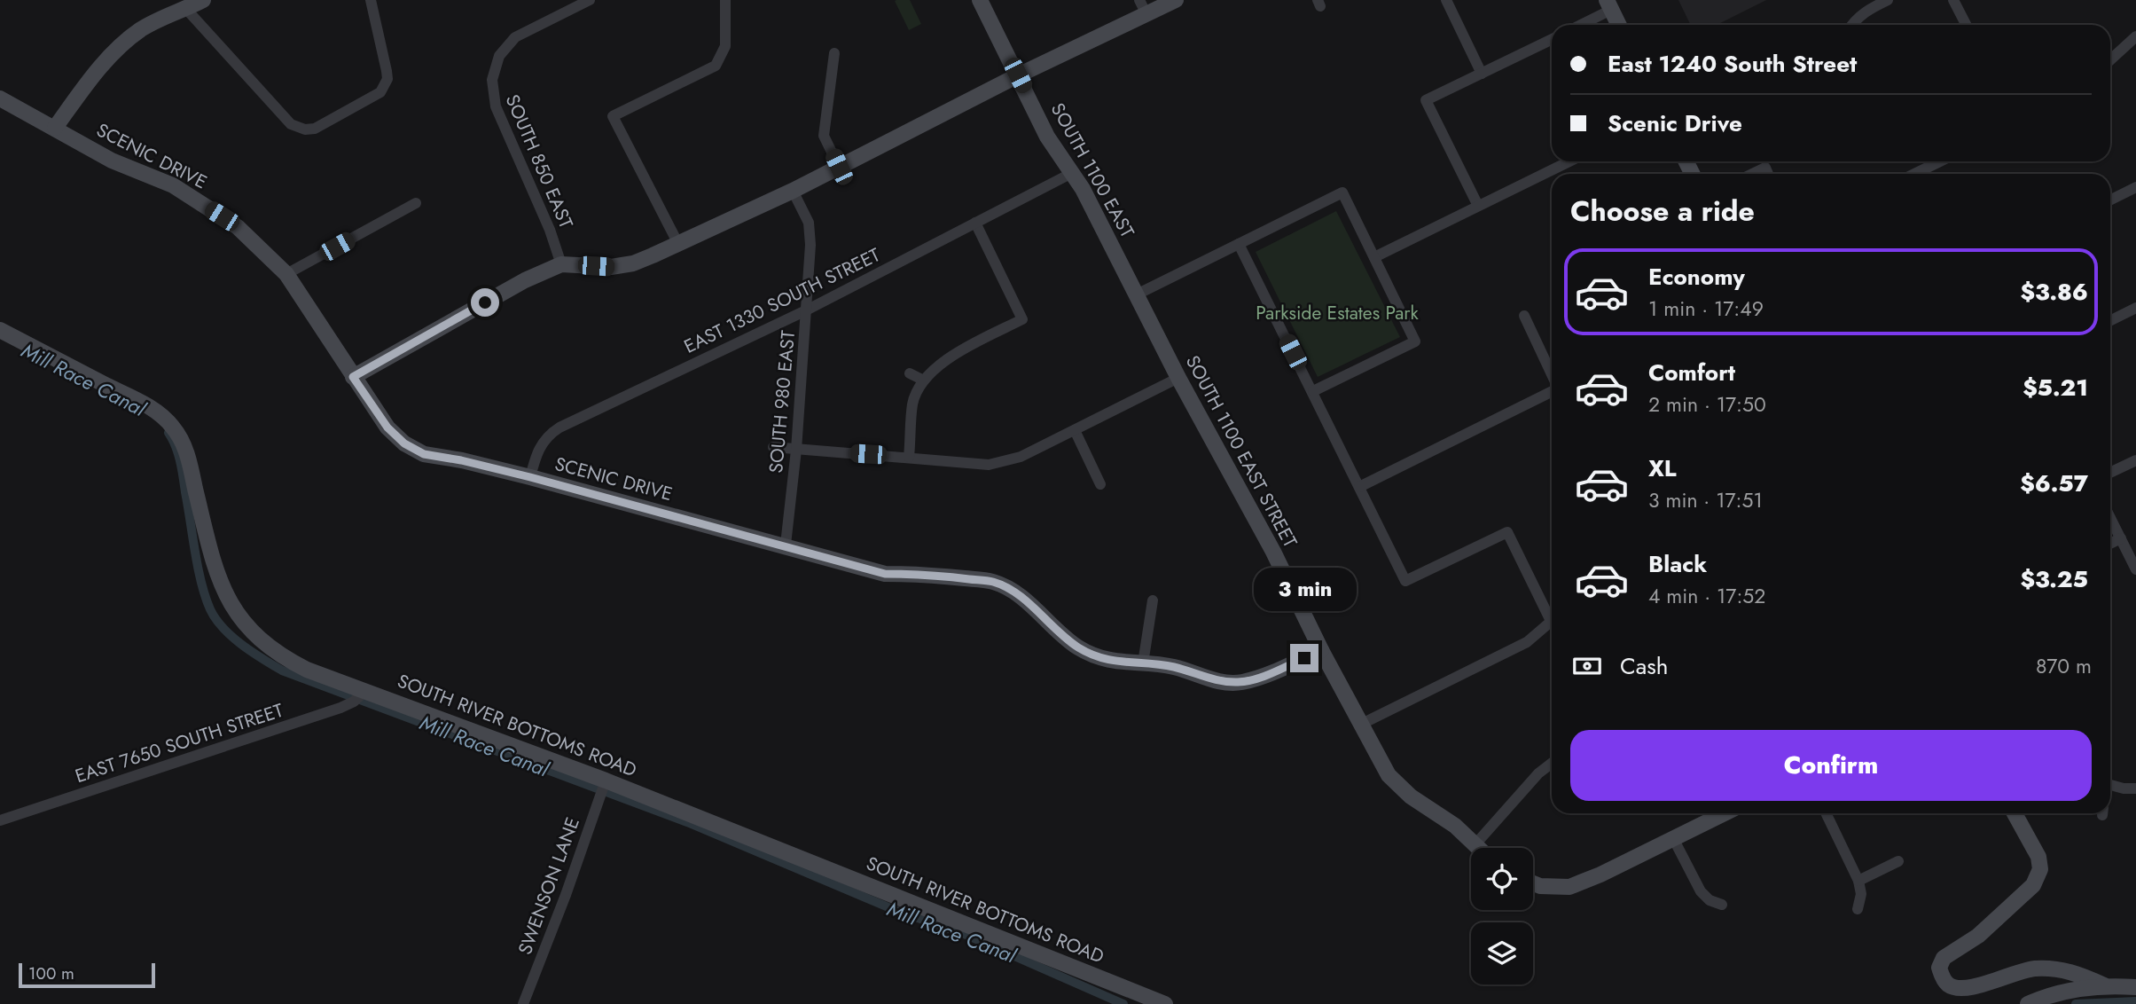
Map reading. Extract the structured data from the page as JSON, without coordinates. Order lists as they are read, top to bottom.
{
  "streets": {
    "street": [
      "SCENIC DRIVE",
      "SOUTH 850 EAST",
      "SOUTH 1100 EAST",
      "EAST 1330 SOUTH STREET",
      "SOUTH 980 EAST",
      "SOUTH 1100 EAST STREET",
      "SOUTH RIVER BOTTOMS ROAD",
      "EAST 7650 SOUTH STREET",
      "SWENSON LANE"
    ]
  },
  "crossings": [
    ["SCENIC DRIVE", "EAST 1330 SOUTH STREET"],
    ["SCENIC DRIVE", "SOUTH 980 EAST"],
    ["SCENIC DRIVE", "SOUTH 1100 EAST STREET"],
    ["SOUTH 1100 EAST", "EAST 1330 SOUTH STREET"],
    ["SOUTH 1100 EAST", "SOUTH 1100 EAST STREET"],
    ["EAST 1330 SOUTH STREET", "SOUTH 980 EAST"],
    ["SOUTH RIVER BOTTOMS ROAD", "EAST 7650 SOUTH STREET"],
    ["SOUTH RIVER BOTTOMS ROAD", "SWENSON LANE"]
  ],
  "water": ["Mill Race Canal"],
  "parks": ["Parkside Estates Park"],
  "scale_bar": "100 m",
  "page": {
    "banner": ["East 1240 South Street", "Scenic Drive"],
    "heading": "Choose a ride",
    "list": [
      {
        "name": "Economy",
        "note": "1 min · 17:49",
        "value": "$3.86"
      },
      {
        "name": "Comfort",
        "note": "2 min · 17:50",
        "value": "$5.21"
      },
      {
        "name": "XL",
        "note": "3 min · 17:51",
        "value": "$6.57"
      },
      {
        "name": "Black",
        "note": "4 min · 17:52",
        "value": "$3.25"
      }
    ],
    "bubble": "3 min",
    "pay": ["Cash", "870 m"],
    "buttons": "Confirm",
    "scale": "100 m"
  }
}
